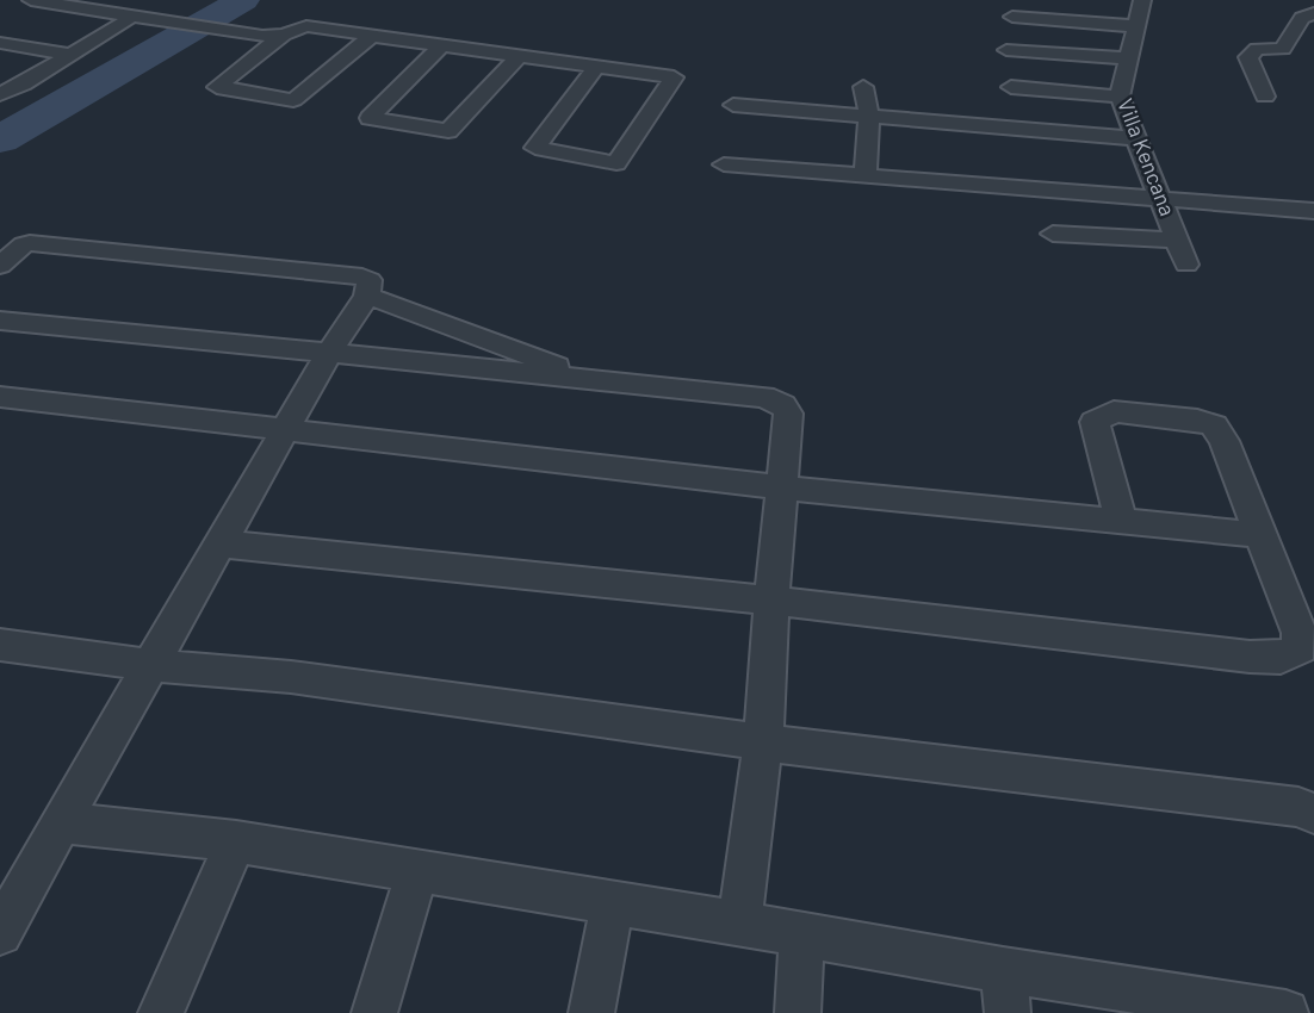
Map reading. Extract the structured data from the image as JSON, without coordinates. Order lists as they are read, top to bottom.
{
  "streets": {
    "street": ["Villa Kencana"]
  }
}
